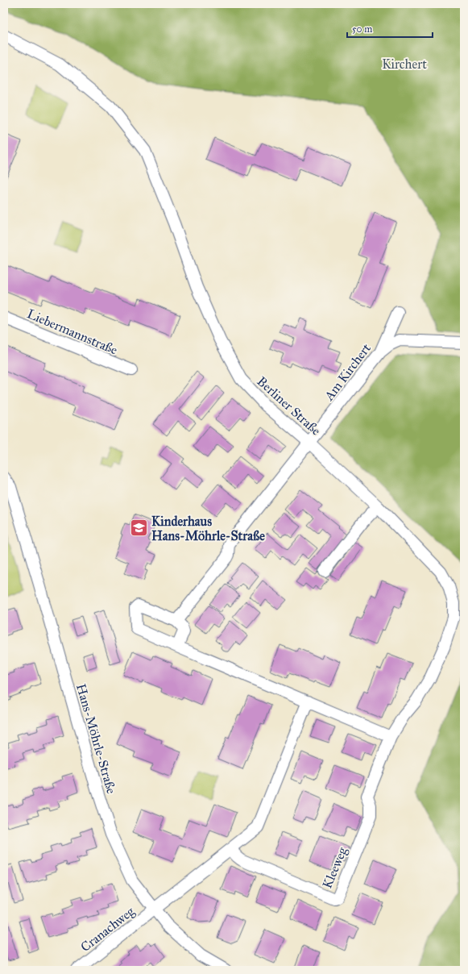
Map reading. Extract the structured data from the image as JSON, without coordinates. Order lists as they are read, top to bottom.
{
  "streets": {
    "street": [
      "Liebermannstraße",
      "Am Kirchert",
      "Berliner Straße",
      "Hans-Möhrle-Straße",
      "Kleeweg",
      "Cranachweg"
    ]
  },
  "crossings": [
    ["Am Kirchert", "Berliner Straße"],
    ["Berliner Straße", "Kleeweg"],
    ["Hans-Möhrle-Straße", "Cranachweg"]
  ],
  "parks": ["Kirchert"],
  "places": {
    "school or university": ["Kinderhaus Hans-Möhrle-Straße"]
  },
  "scale_bar": "50 m"
}
